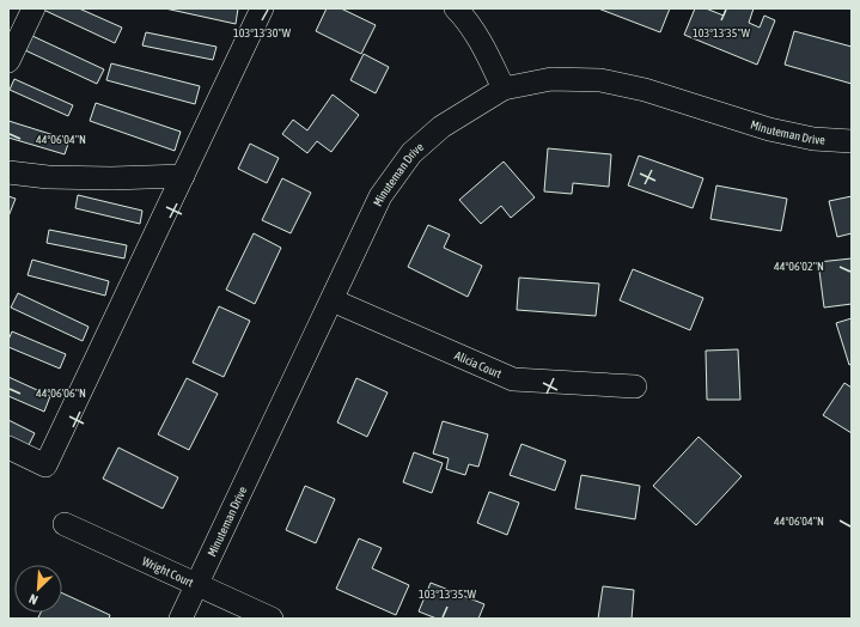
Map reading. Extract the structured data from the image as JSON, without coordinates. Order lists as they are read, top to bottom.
{
  "streets": {
    "street": ["Minuteman Drive", "Alicia Court", "Wright Court"]
  },
  "crossings": [
    ["Minuteman Drive", "Alicia Court"],
    ["Minuteman Drive", "Wright Court"]
  ],
  "north": "bottom left",
  "coordinates": [
    "103°13'30\"W",
    "103°13'35\"W",
    "44°06'04\"N",
    "44°06'02\"N",
    "44°06'06\"N"
  ]
}
